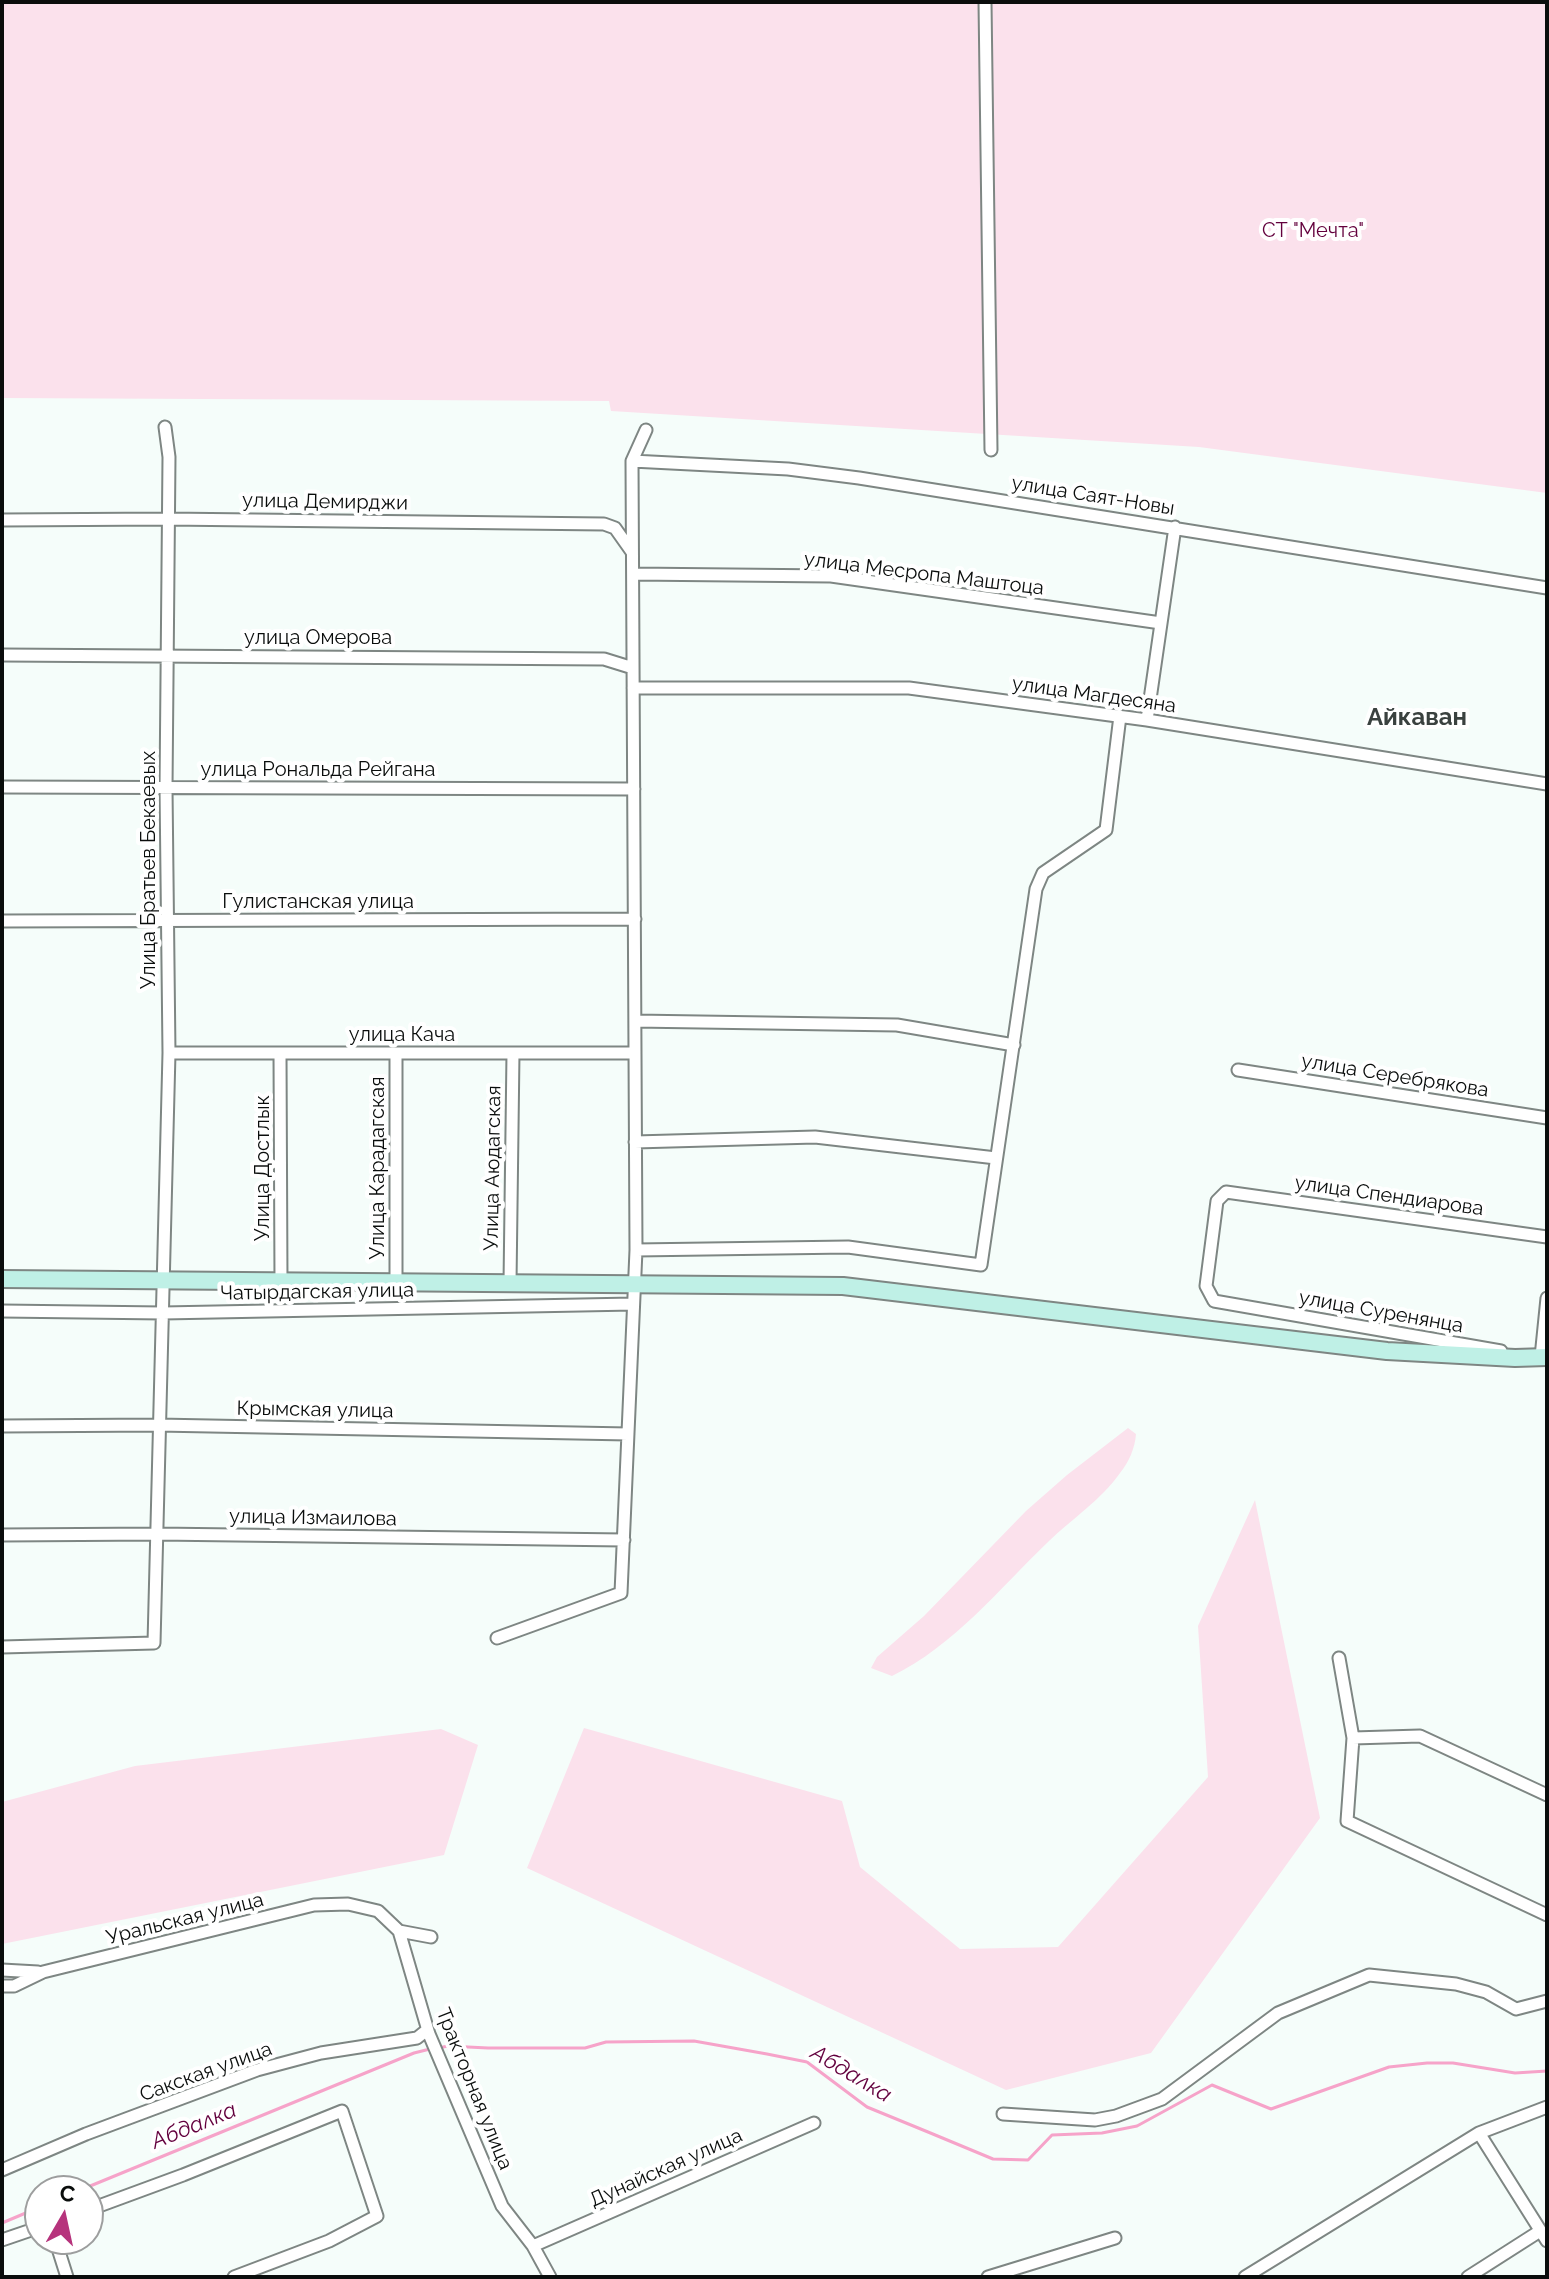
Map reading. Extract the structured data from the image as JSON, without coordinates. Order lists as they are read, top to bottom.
{
  "streets": {
    "street": [
      "улица Саят-Новы",
      "улица Демирджи",
      "улица Месропа Маштоца",
      "улица Омерова",
      "улица Магдесяна",
      "улица Рональда Рейгана",
      "Улица Братьев Бекаевых",
      "Гулистанская улица",
      "улица Кача",
      "улица Серебрякова",
      "Улица Достлык",
      "Улица Карадагская",
      "Улица Аюдагская",
      "улица Спендиарова",
      "Чатырдагская улица",
      "улица Суренянца",
      "Крымская улица",
      "улица Измаилова",
      "Уральская улица",
      "Сакская улица",
      "Тракторная улица",
      "Дунайская улица"
    ]
  },
  "crossings": [
    ["улица Демирджи", "Улица Братьев Бекаевых"],
    ["улица Омерова", "Улица Братьев Бекаевых"],
    ["улица Рональда Рейгана", "Улица Братьев Бекаевых"],
    ["Улица Братьев Бекаевых", "Гулистанская улица"],
    ["Улица Братьев Бекаевых", "улица Кача"],
    ["Улица Братьев Бекаевых", "Чатырдагская улица"],
    ["Улица Братьев Бекаевых", "Крымская улица"],
    ["Улица Братьев Бекаевых", "улица Измаилова"],
    ["улица Кача", "Улица Достлык"],
    ["улица Кача", "Улица Карадагская"],
    ["улица Кача", "Улица Аюдагская"],
    ["улица Спендиарова", "улица Суренянца"],
    ["Уральская улица", "Тракторная улица"],
    ["Сакская улица", "Тракторная улица"],
    ["Тракторная улица", "Дунайская улица"]
  ],
  "districts": ["Айкаван"],
  "water": ["Абдалка"],
  "parks": ["СТ \"Мечта\""],
  "north": "top"
}
